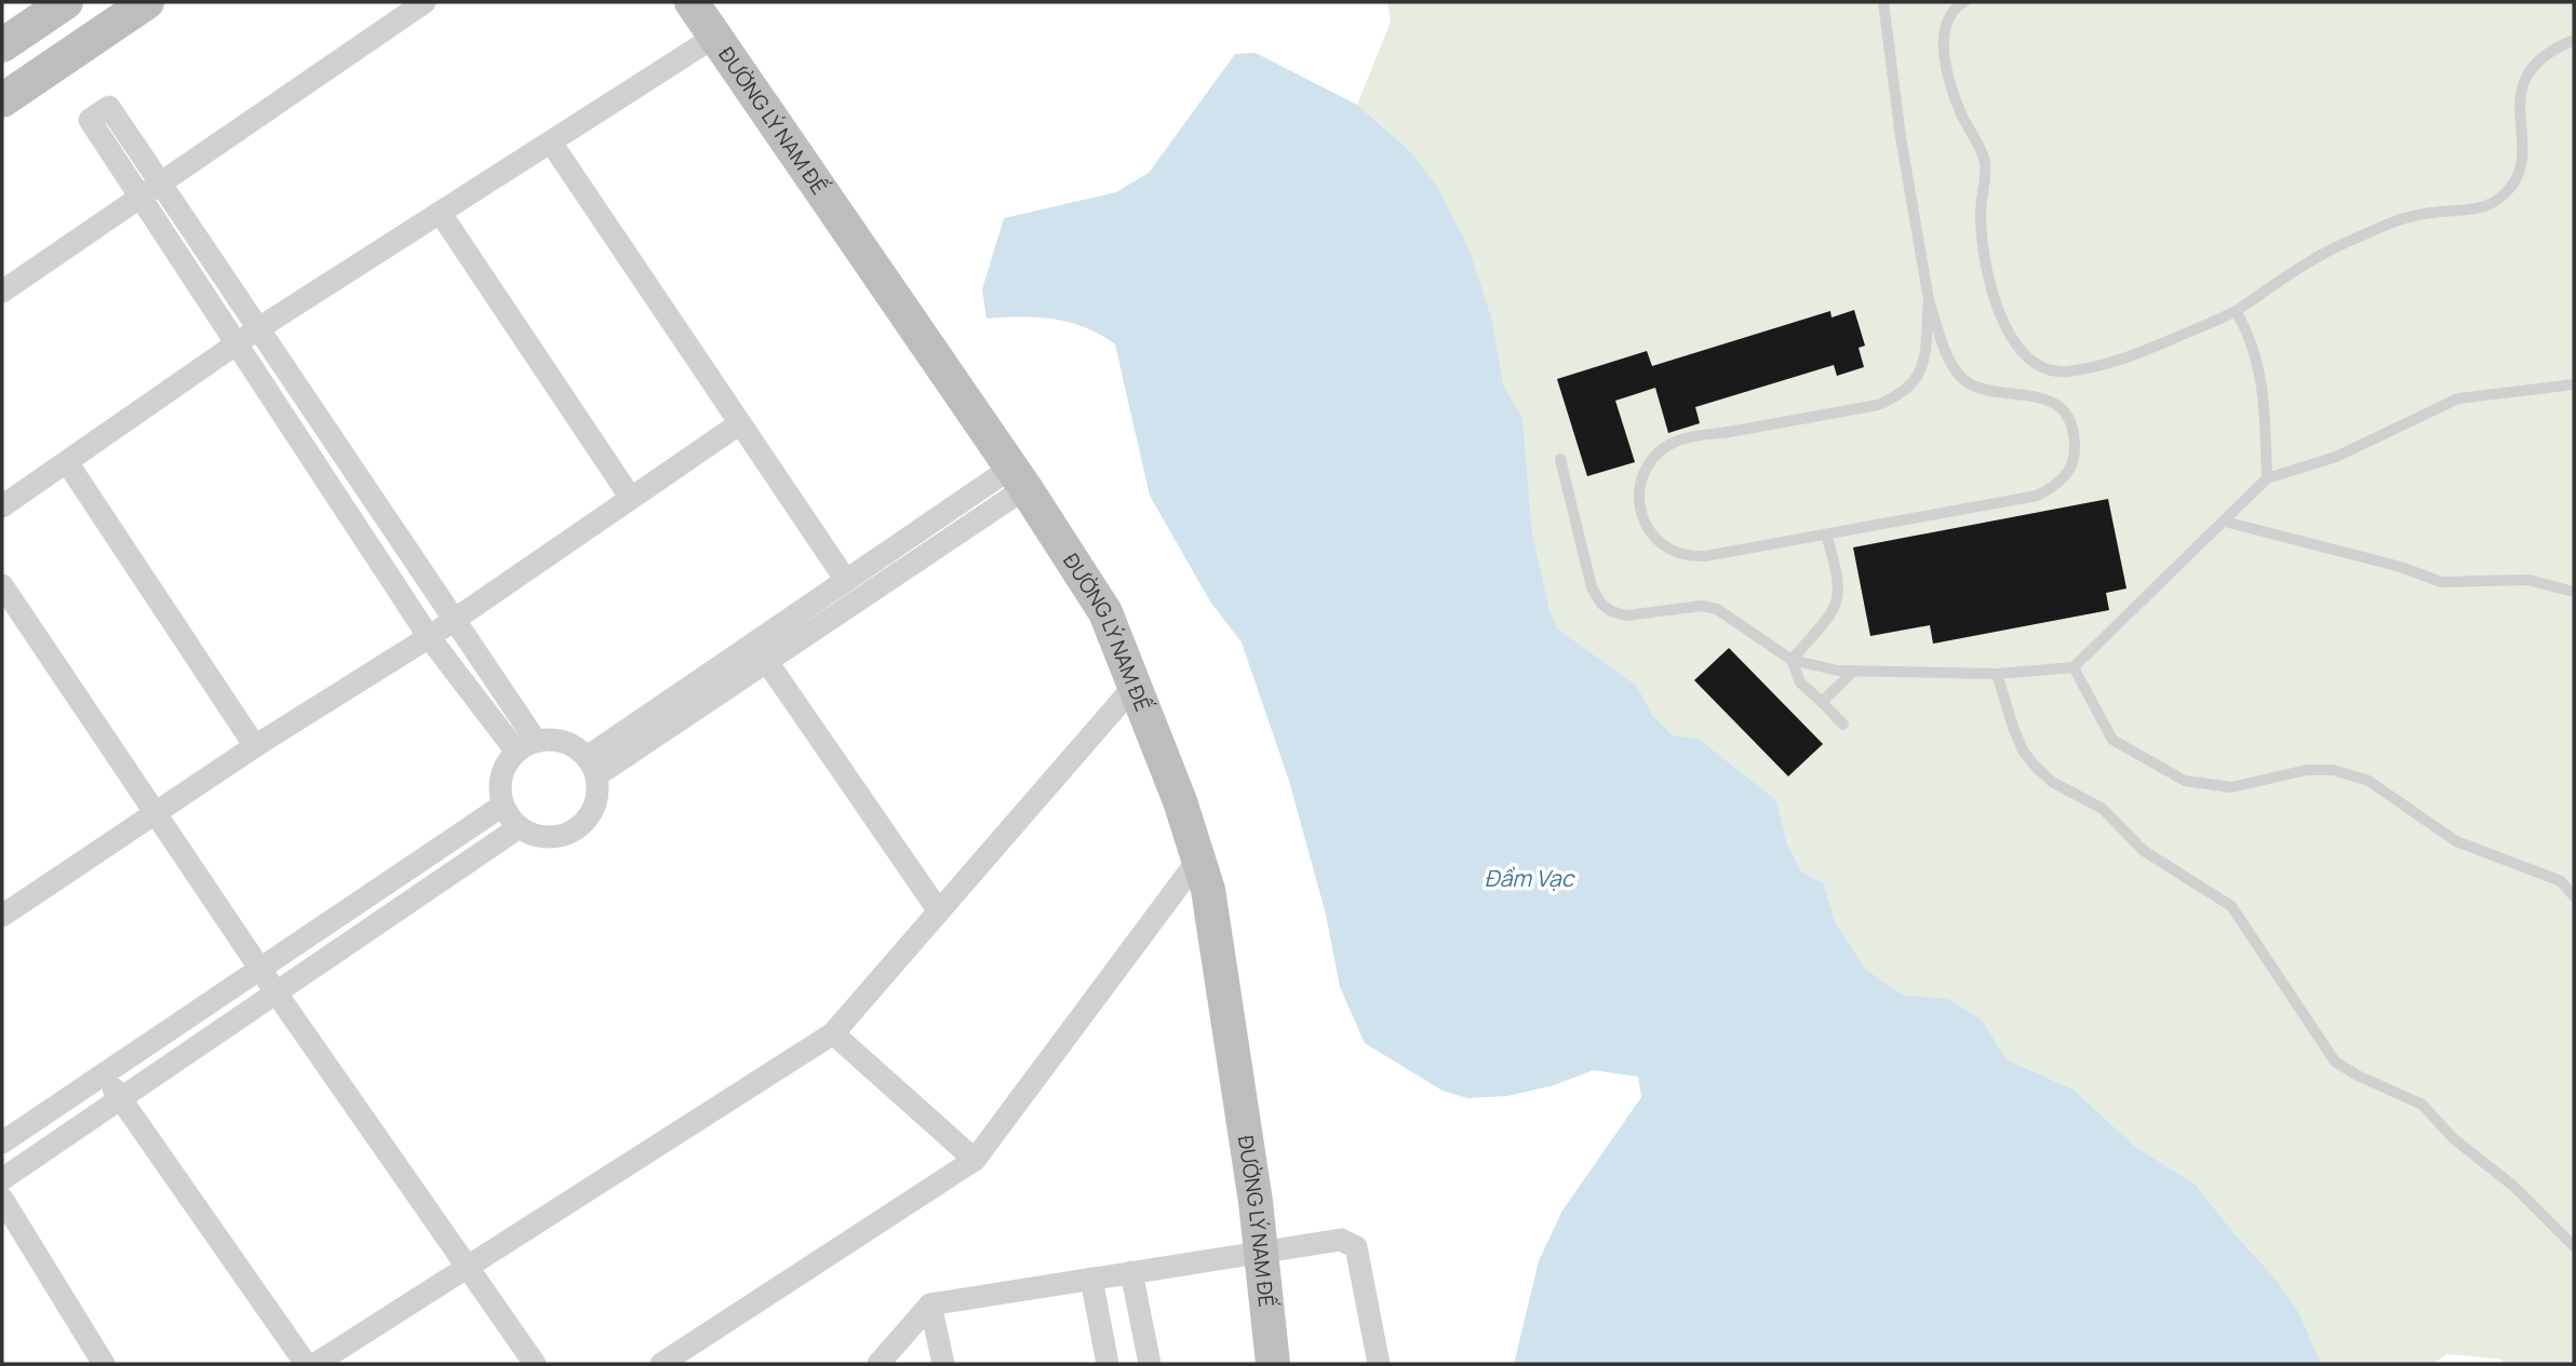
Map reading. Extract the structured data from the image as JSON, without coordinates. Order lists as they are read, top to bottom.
{
  "streets": {
    "street": ["ĐƯỜNG LÝ NAM ĐẾ"]
  },
  "water": ["Đầm Vạc"]
}
